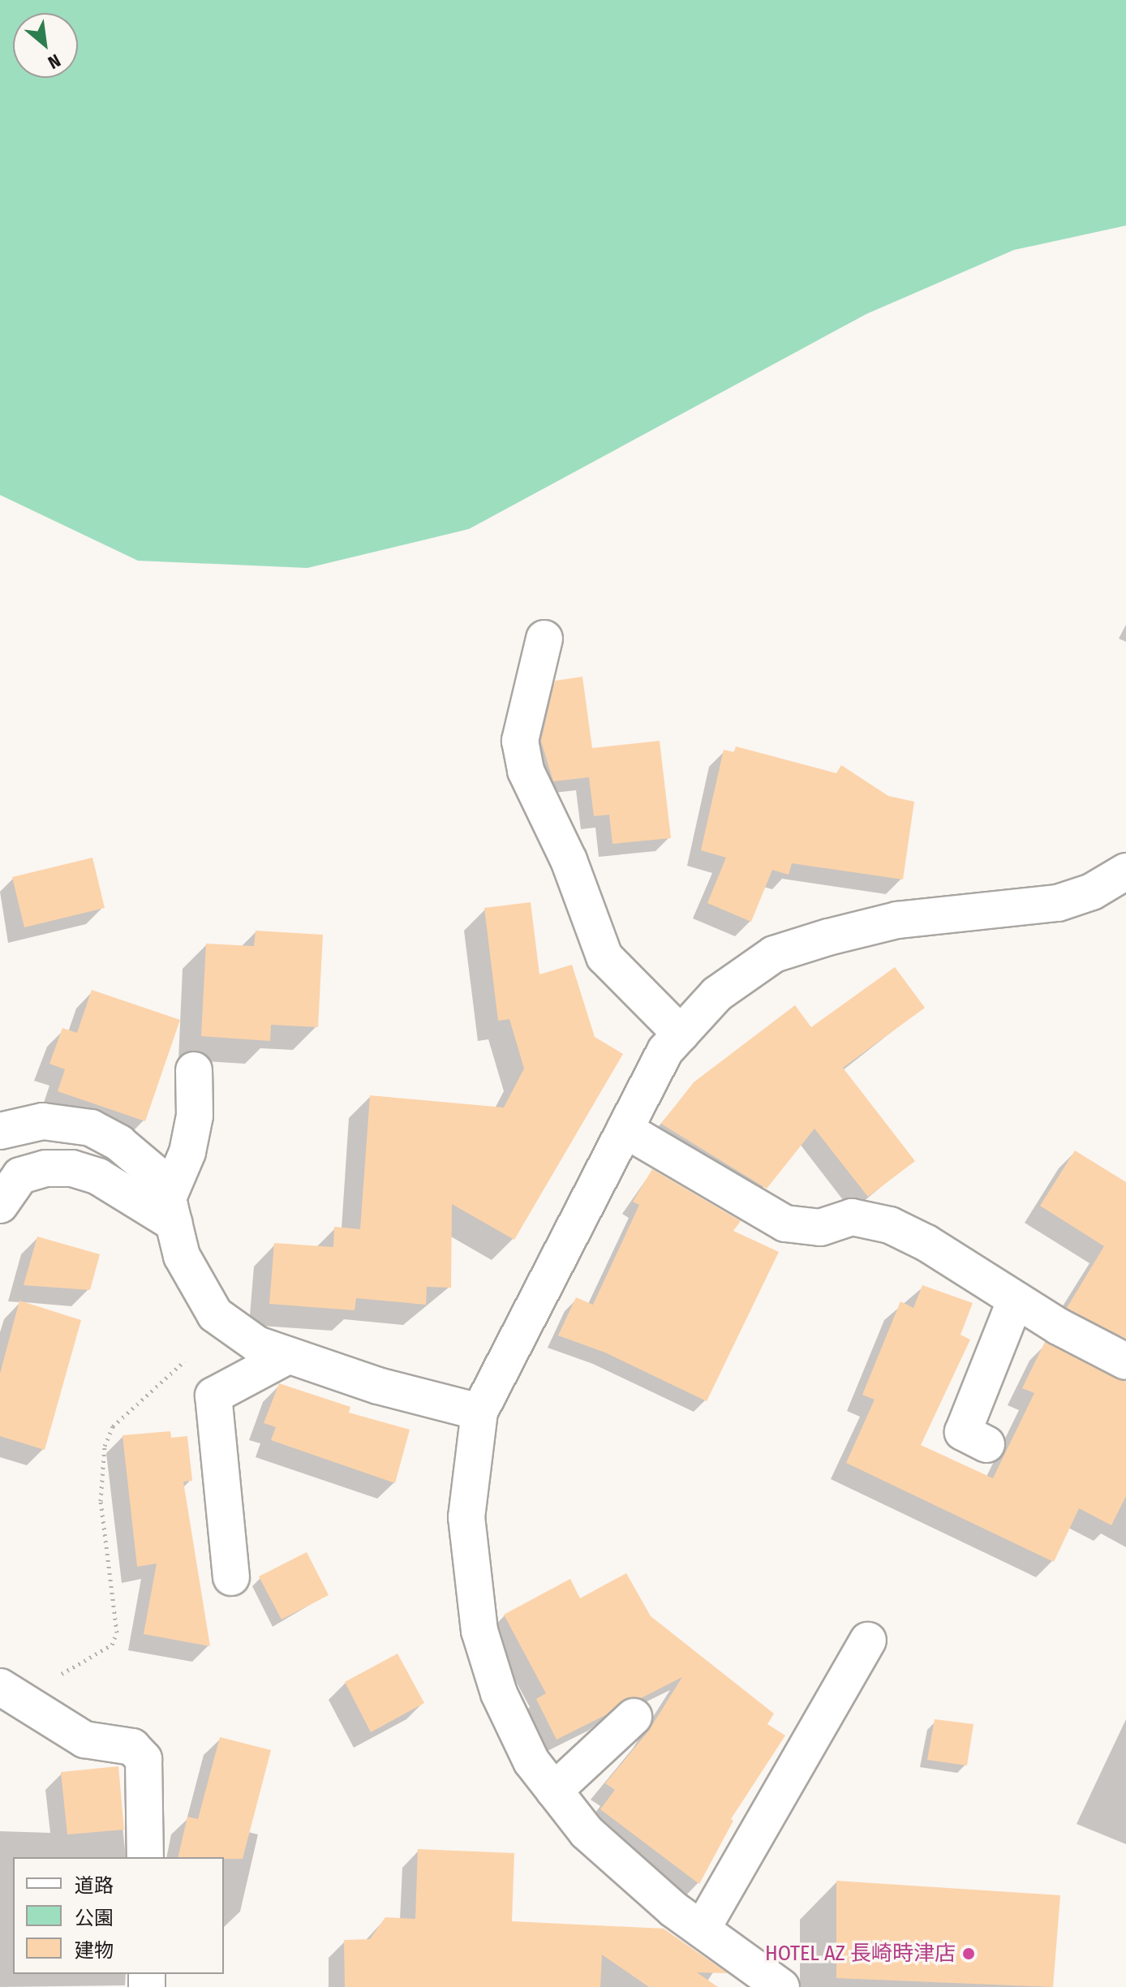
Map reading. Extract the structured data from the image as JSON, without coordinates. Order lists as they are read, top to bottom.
{
  "places": ["HOTEL AZ 長崎時津店"],
  "legend": ["道路", "公園", "建物"],
  "north": "bottom right"
}
